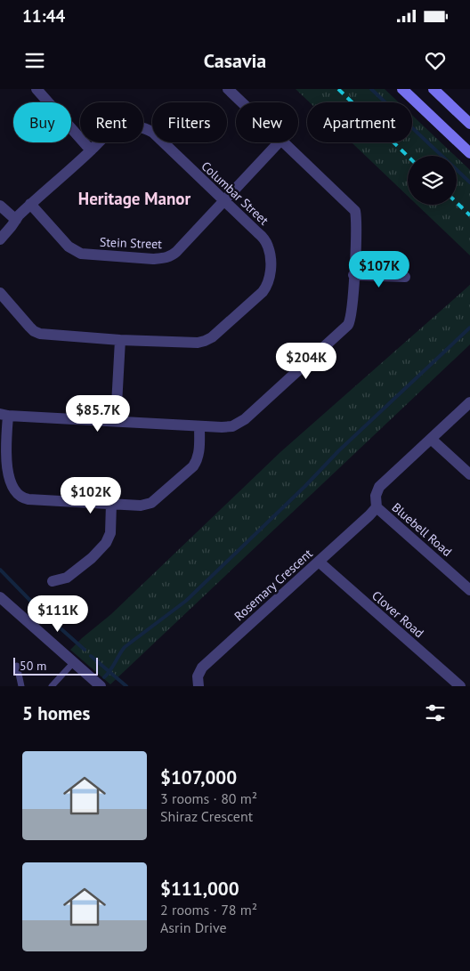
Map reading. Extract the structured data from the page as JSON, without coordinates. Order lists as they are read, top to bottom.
{
  "streets": {
    "street": [
      "Columbar Street",
      "Stein Street",
      "Bluebell Road",
      "Rosemary Crescent",
      "Clover Road"
    ]
  },
  "crossings": [
    ["Columbar Street", "Stein Street"],
    ["Bluebell Road", "Rosemary Crescent"],
    ["Rosemary Crescent", "Clover Road"]
  ],
  "districts": ["Heritage Manor"],
  "scale_bar": "50 m",
  "page": {
    "status": "11:44",
    "header": "Casavia",
    "chip": [
      "Buy",
      "Rent",
      "Filters",
      "New",
      "Apartment"
    ],
    "price": [
      "$107K",
      "$204K",
      "$85.7K",
      "$102K",
      "$111K"
    ],
    "scale": "50 m",
    "heading": "5 homes",
    "list": [
      {
        "name": "$107,000",
        "note": "3 rooms · 80 m² · Shiraz Crescent"
      },
      {
        "name": "$111,000",
        "note": "2 rooms · 78 m² · Asrin Drive"
      }
    ]
  }
}
